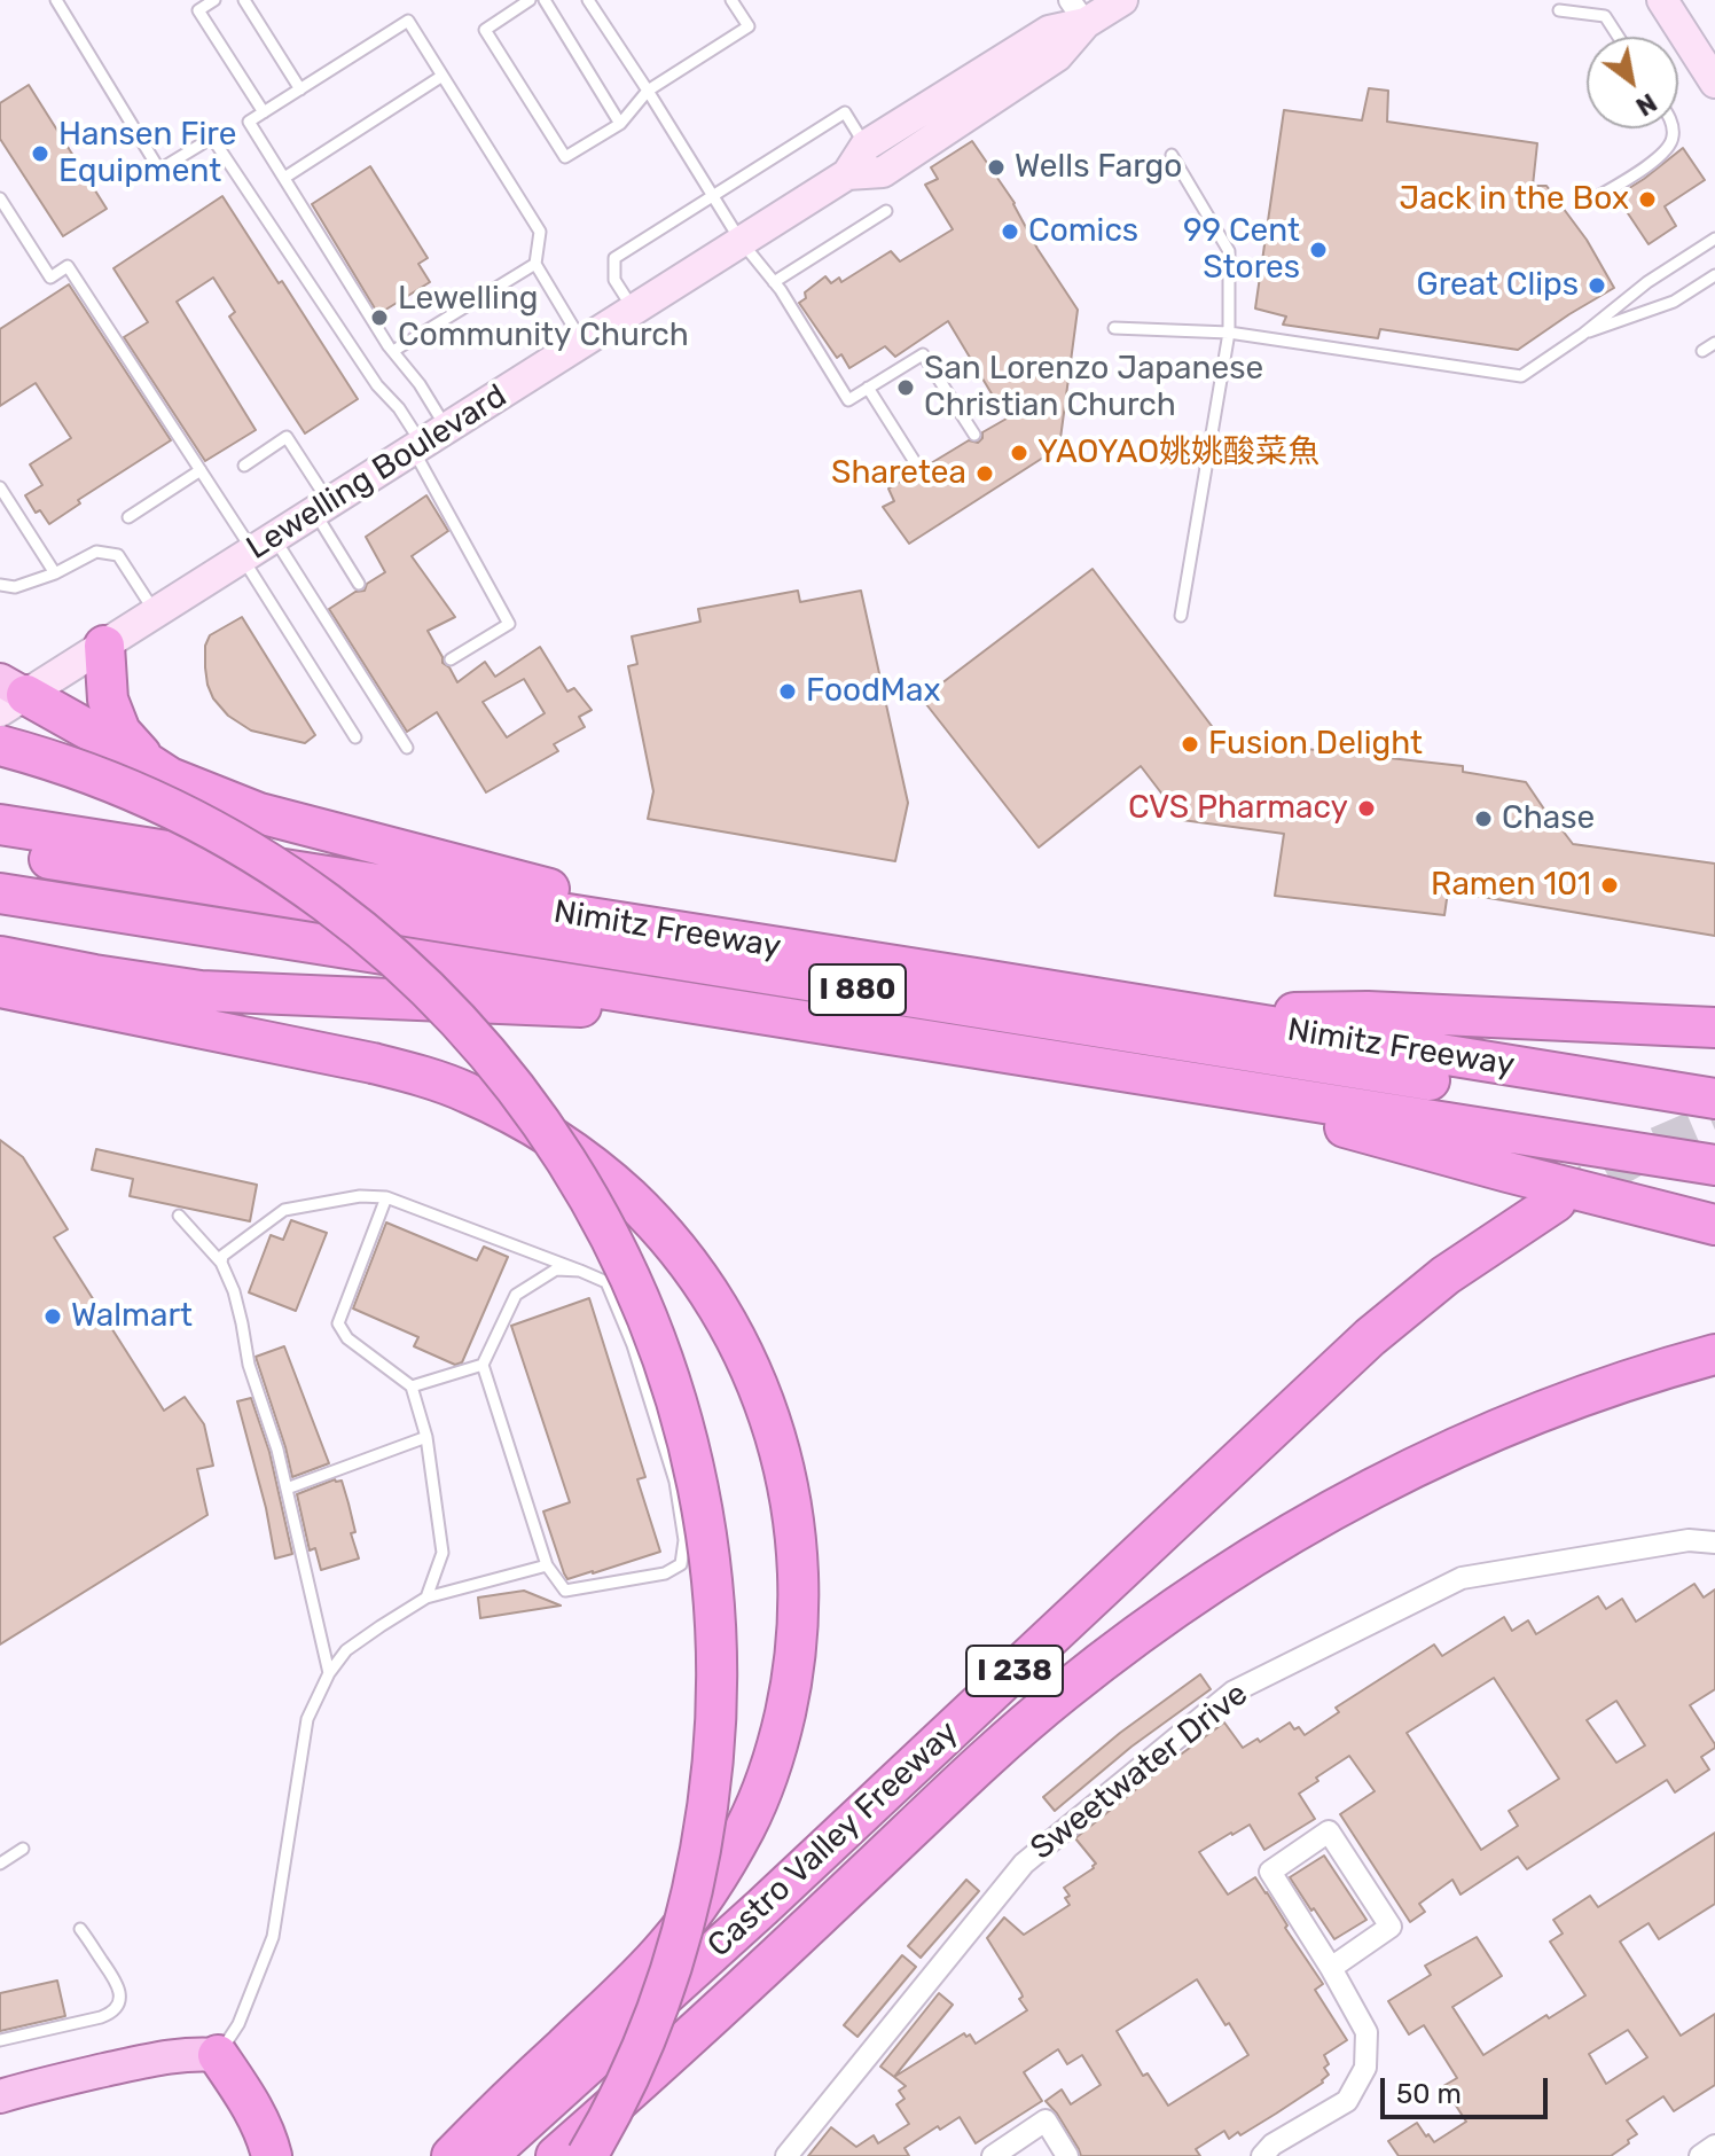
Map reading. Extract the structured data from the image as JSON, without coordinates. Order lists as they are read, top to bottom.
{
  "streets": {
    "highway": [
      "Nimitz Freeway",
      "I 880",
      "I 238",
      "Castro Valley Freeway"
    ],
    "main road": ["Lewelling Boulevard"],
    "street": ["Sweetwater Drive"]
  },
  "places": [
    "Hansen Fire Equipment",
    "Wells Fargo",
    "Jack in the Box",
    "Comics",
    "99 Cent Stores",
    "Great Clips",
    "Lewelling Community Church",
    "San Lorenzo Japanese Christian Church",
    "YAOYAO姚姚酸菜魚",
    "Sharetea",
    "FoodMax",
    "Fusion Delight",
    "CVS Pharmacy",
    "Chase",
    "Ramen 101",
    "Walmart"
  ],
  "scale_bar": "50 m",
  "north": "bottom right"
}
